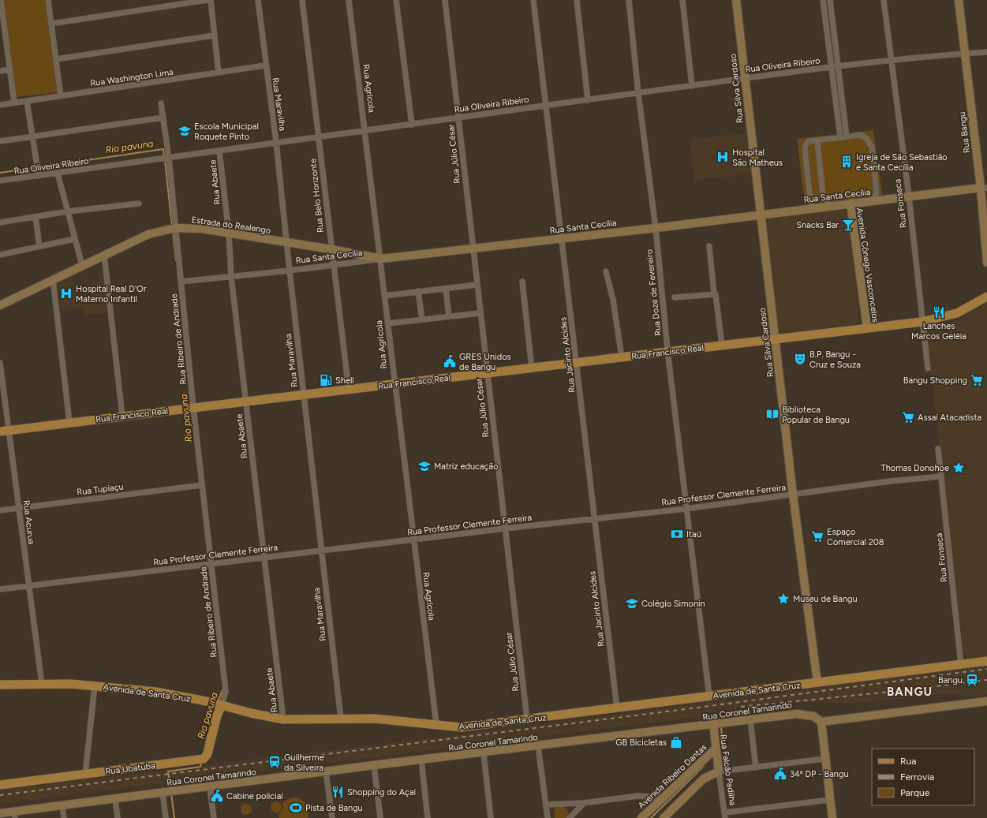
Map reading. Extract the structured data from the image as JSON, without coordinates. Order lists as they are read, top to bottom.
{
  "streets": {
    "main road": ["Rua Francisco Real", "Avenida de Santa Cruz", "Rua Ubatuba"],
    "street": [
      "Rua Oliveira Ribeiro",
      "Rua Washington Lima",
      "Rua Agrícola",
      "Rua Silva Cardoso",
      "Rua Maravilha",
      "Rua Bangu",
      "Rua Júlio César",
      "Rua Abaete",
      "Rua Belo Horizonte",
      "Rua Santa Cecília",
      "Rua Fonseca",
      "Estrada do Realengo",
      "Avenida Cônego Vasconcelos",
      "Rua Doze de Fevereiro",
      "Rua Ribeiro de Andrade",
      "Rua Jacinto Alcides",
      "Rua Tupiaçu",
      "Rua Professor Clemente Ferreira",
      "Rua Acurua",
      "Rua Coronel Tamarindo",
      "Rua Falcão Padilha",
      "Avenida Ribeiro Dantas"
    ]
  },
  "crossings": [
    ["Rua Oliveira Ribeiro", "Rua Agrícola"],
    ["Rua Oliveira Ribeiro", "Rua Silva Cardoso"],
    ["Rua Oliveira Ribeiro", "Rua Maravilha"],
    ["Rua Oliveira Ribeiro", "Rua Bangu"],
    ["Rua Oliveira Ribeiro", "Rua Júlio César"],
    ["Rua Oliveira Ribeiro", "Rua Abaete"],
    ["Rua Oliveira Ribeiro", "Rua Belo Horizonte"],
    ["Rua Oliveira Ribeiro", "Rua Fonseca"],
    ["Rua Oliveira Ribeiro", "Rua Doze de Fevereiro"],
    ["Rua Oliveira Ribeiro", "Rua Ribeiro de Andrade"],
    ["Rua Oliveira Ribeiro", "Rua Jacinto Alcides"],
    ["Rua Washington Lima", "Rua Maravilha"],
    ["Rua Agrícola", "Rua Santa Cecília"],
    ["Rua Agrícola", "Estrada do Realengo"],
    ["Rua Agrícola", "Rua Francisco Real"],
    ["Rua Agrícola", "Rua Professor Clemente Ferreira"],
    ["Rua Agrícola", "Avenida de Santa Cruz"],
    ["Rua Silva Cardoso", "Rua Santa Cecília"],
    ["Rua Silva Cardoso", "Rua Francisco Real"],
    ["Rua Silva Cardoso", "Rua Professor Clemente Ferreira"],
    ["Rua Silva Cardoso", "Avenida de Santa Cruz"],
    ["Rua Maravilha", "Rua Santa Cecília"],
    ["Rua Maravilha", "Estrada do Realengo"],
    ["Rua Maravilha", "Rua Francisco Real"],
    ["Rua Maravilha", "Rua Professor Clemente Ferreira"],
    ["Rua Maravilha", "Avenida de Santa Cruz"],
    ["Rua Bangu", "Rua Santa Cecília"],
    ["Rua Júlio César", "Rua Santa Cecília"],
    ["Rua Júlio César", "Rua Francisco Real"],
    ["Rua Júlio César", "Rua Professor Clemente Ferreira"],
    ["Rua Júlio César", "Avenida de Santa Cruz"],
    ["Rua Abaete", "Rua Santa Cecília"],
    ["Rua Abaete", "Estrada do Realengo"],
    ["Rua Abaete", "Rua Francisco Real"],
    ["Rua Abaete", "Rua Professor Clemente Ferreira"],
    ["Rua Abaete", "Avenida de Santa Cruz"],
    ["Rua Belo Horizonte", "Rua Santa Cecília"],
    ["Rua Belo Horizonte", "Estrada do Realengo"],
    ["Rua Belo Horizonte", "Rua Francisco Real"],
    ["Rua Santa Cecília", "Rua Fonseca"],
    ["Rua Santa Cecília", "Estrada do Realengo"],
    ["Rua Santa Cecília", "Avenida Cônego Vasconcelos"],
    ["Rua Santa Cecília", "Rua Doze de Fevereiro"],
    ["Rua Santa Cecília", "Rua Ribeiro de Andrade"],
    ["Rua Santa Cecília", "Rua Jacinto Alcides"],
    ["Rua Fonseca", "Rua Francisco Real"],
    ["Rua Fonseca", "Rua Professor Clemente Ferreira"],
    ["Rua Fonseca", "Avenida de Santa Cruz"],
    ["Estrada do Realengo", "Rua Ribeiro de Andrade"],
    ["Avenida Cônego Vasconcelos", "Rua Francisco Real"],
    ["Rua Doze de Fevereiro", "Rua Francisco Real"],
    ["Rua Doze de Fevereiro", "Rua Professor Clemente Ferreira"],
    ["Rua Doze de Fevereiro", "Avenida de Santa Cruz"],
    ["Rua Ribeiro de Andrade", "Rua Francisco Real"],
    ["Rua Ribeiro de Andrade", "Rua Tupiaçu"],
    ["Rua Ribeiro de Andrade", "Rua Professor Clemente Ferreira"],
    ["Rua Ribeiro de Andrade", "Avenida de Santa Cruz"],
    ["Rua Ribeiro de Andrade", "Rua Ubatuba"],
    ["Rua Francisco Real", "Rua Jacinto Alcides"],
    ["Rua Francisco Real", "Rua Acurua"],
    ["Rua Jacinto Alcides", "Rua Professor Clemente Ferreira"],
    ["Rua Jacinto Alcides", "Avenida de Santa Cruz"],
    ["Rua Tupiaçu", "Rua Acurua"],
    ["Rua Professor Clemente Ferreira", "Rua Acurua"],
    ["Rua Acurua", "Avenida de Santa Cruz"],
    ["Avenida de Santa Cruz", "Rua Ubatuba"],
    ["Rua Coronel Tamarindo", "Rua Falcão Padilha"],
    ["Rua Falcão Padilha", "Avenida Ribeiro Dantas"]
  ],
  "districts": ["BANGU"],
  "water": ["Rio pavuna"],
  "places": {
    "school or university": ["Escola Municipal Roquete Pinto", "Matriz educação", "Colégio Simonin"],
    "hospital": ["Hospital São Matheus", "Hospital Real D'Or Materno Infantil"],
    "building": ["Igreja de São Sebastião e Santa Cecília"],
    "bar": ["Snacks Bar"],
    "restaurant": ["Lanches Marcos Geléia", "Shopping do Açaí"],
    "theatre": ["B.P. Bangu - Cruz e Souza"],
    "public building": ["GRES Unidos de Bangu", "34º DP - Bangu", "Cabine policial"],
    "fuel station": ["Shell"],
    "supermarket": ["Bangu Shopping", "Assaí Atacadista", "Espaço Comercial 208"],
    "library": ["Biblioteca Popular de Bangu"],
    "place": ["Thomas Donohoe", "Museu de Bangu"],
    "bank": ["Itaú"],
    "station": ["Bangu", "Guilherme da Silveira"],
    "shop": ["GB Bicicletas"],
    "sports": ["Pista de Bangu"]
  },
  "legend": ["Rua", "Ferrovia", "Parque"]
}
